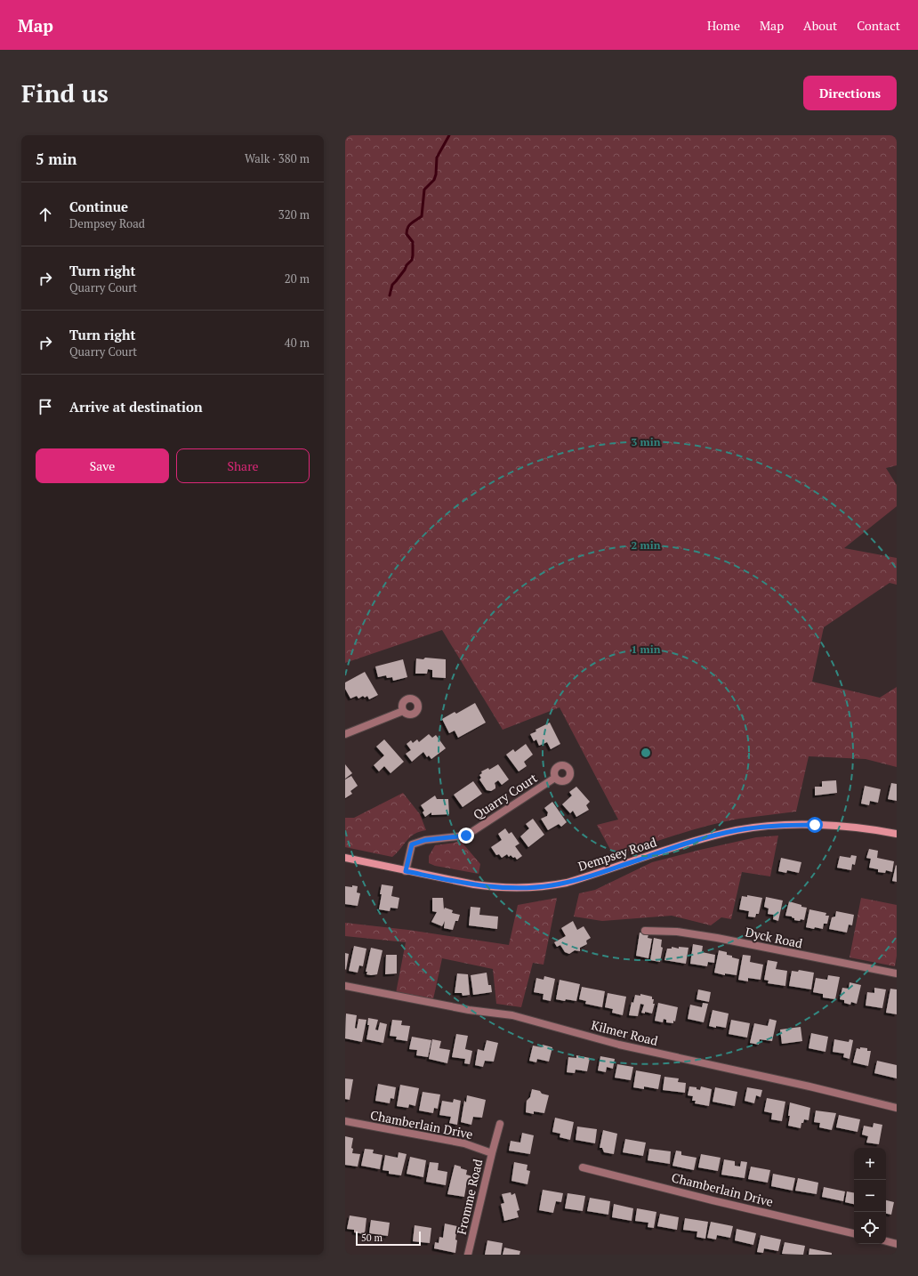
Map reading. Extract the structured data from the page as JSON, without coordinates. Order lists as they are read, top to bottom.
{
  "streets": {
    "street": [
      "Quarry Court",
      "Dempsey Road",
      "Dyck Road",
      "Kilmer Road",
      "Chamberlain Drive",
      "Fromme Road"
    ]
  },
  "crossings": [
    ["Quarry Court", "Dempsey Road"],
    ["Chamberlain Drive", "Fromme Road"]
  ],
  "scale_bar": "50 m",
  "page": {
    "header": "Map",
    "nav": [
      "Home",
      "Map",
      "About",
      "Contact"
    ],
    "buttons": [
      "Directions",
      ["Save", "Share"]
    ],
    "title": "Find us",
    "heading": ["5 min", "Walk · 380 m"],
    "list": [
      ["Continue", "Dempsey Road", "320 m"],
      ["Turn right", "Quarry Court", "20 m"],
      ["Turn right", "Quarry Court", "40 m"],
      "Arrive at destination"
    ],
    "map_buttons": ["+", "−"],
    "scale": "50 m"
  },
  "rings": ["3 min", "2 min", "1 min"]
}
